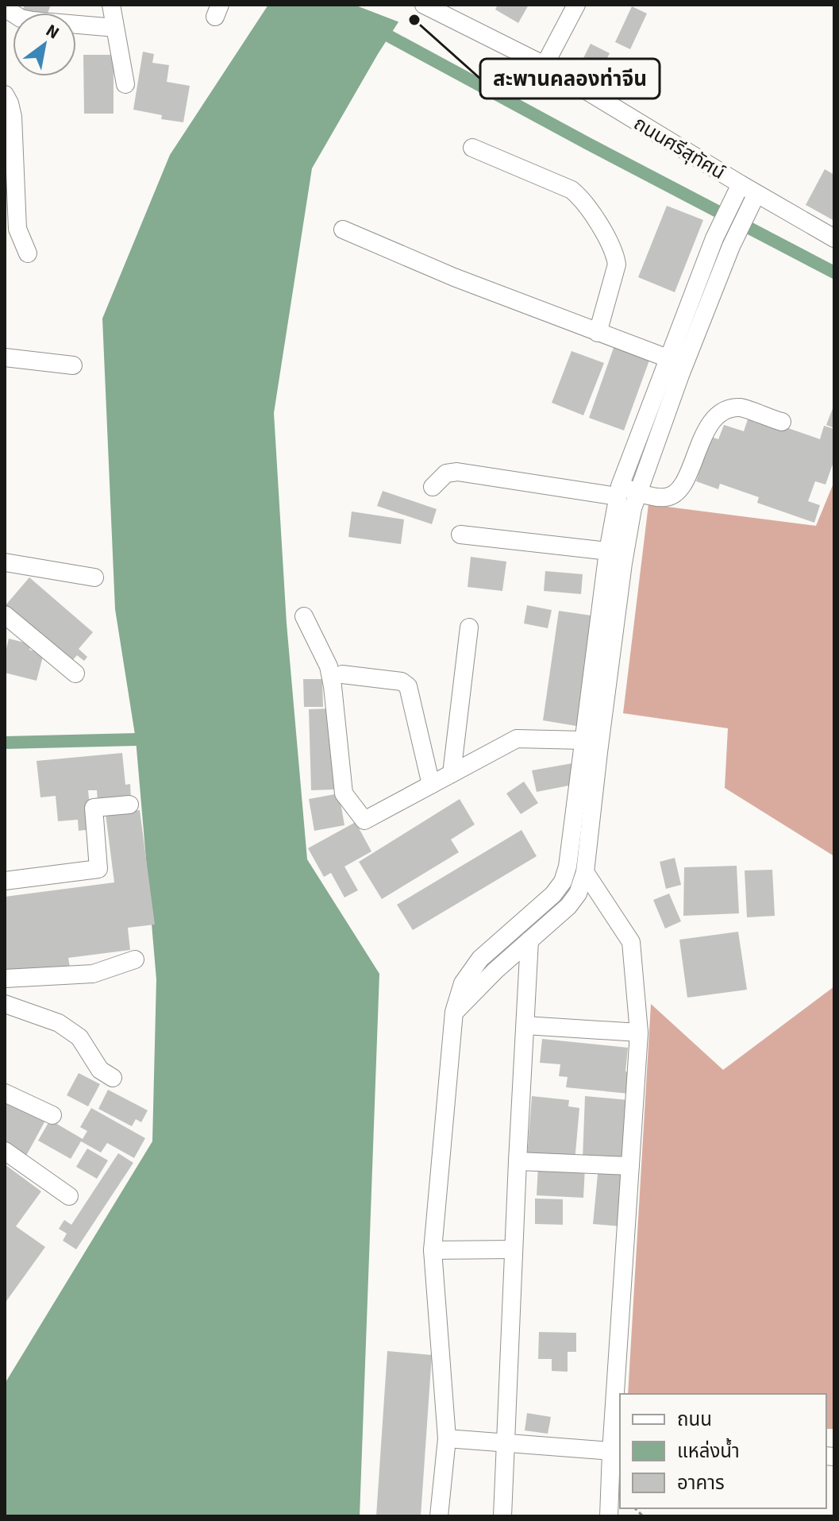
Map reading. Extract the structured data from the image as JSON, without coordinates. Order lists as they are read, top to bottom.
{
  "streets": {
    "street": ["ถนนศรีสุทัศน์"]
  },
  "places": ["สะพานคลองท่าจีน"],
  "legend": ["ถนน", "แหล่งน้ำ", "อาคาร"],
  "north": "top right"
}
